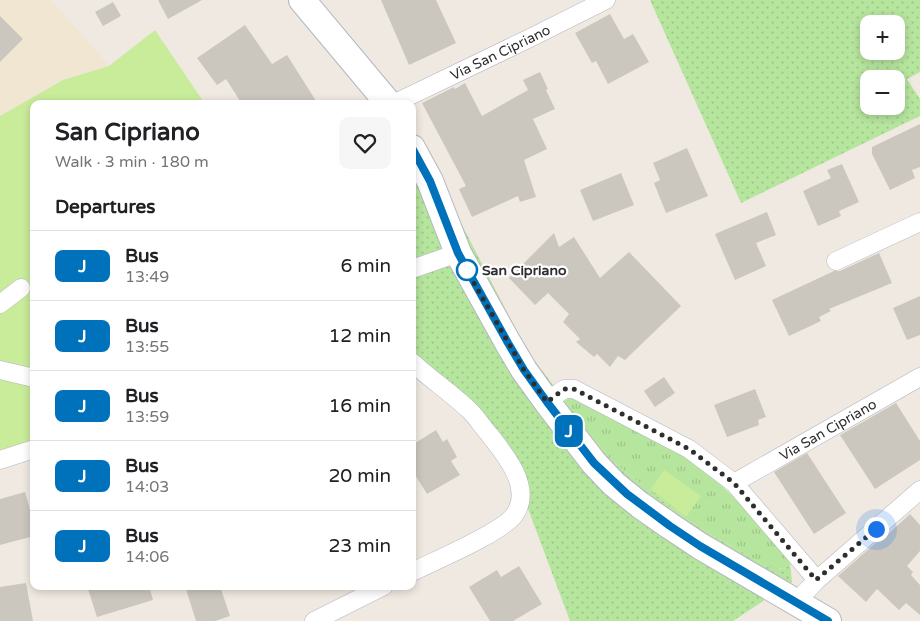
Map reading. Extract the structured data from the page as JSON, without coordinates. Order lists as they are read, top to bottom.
{
  "streets": {
    "street": ["Via San Cipriano"]
  },
  "places": ["San Cipriano"],
  "lines": ["bus line J"],
  "page": {
    "on_map": "J",
    "map_buttons": ["+", "−"],
    "heading": [
      ["San Cipriano", "Walk · 3 min · 180 m"],
      "Departures"
    ],
    "list": [
      {
        "mark": "J",
        "name": "Bus",
        "note": "13:49",
        "value": "6 min"
      },
      {
        "mark": "J",
        "name": "Bus",
        "note": "13:55",
        "value": "12 min"
      },
      {
        "mark": "J",
        "name": "Bus",
        "note": "13:59",
        "value": "16 min"
      },
      {
        "mark": "J",
        "name": "Bus",
        "note": "14:03",
        "value": "20 min"
      },
      {
        "mark": "J",
        "name": "Bus",
        "note": "14:06",
        "value": "23 min"
      }
    ]
  }
}
